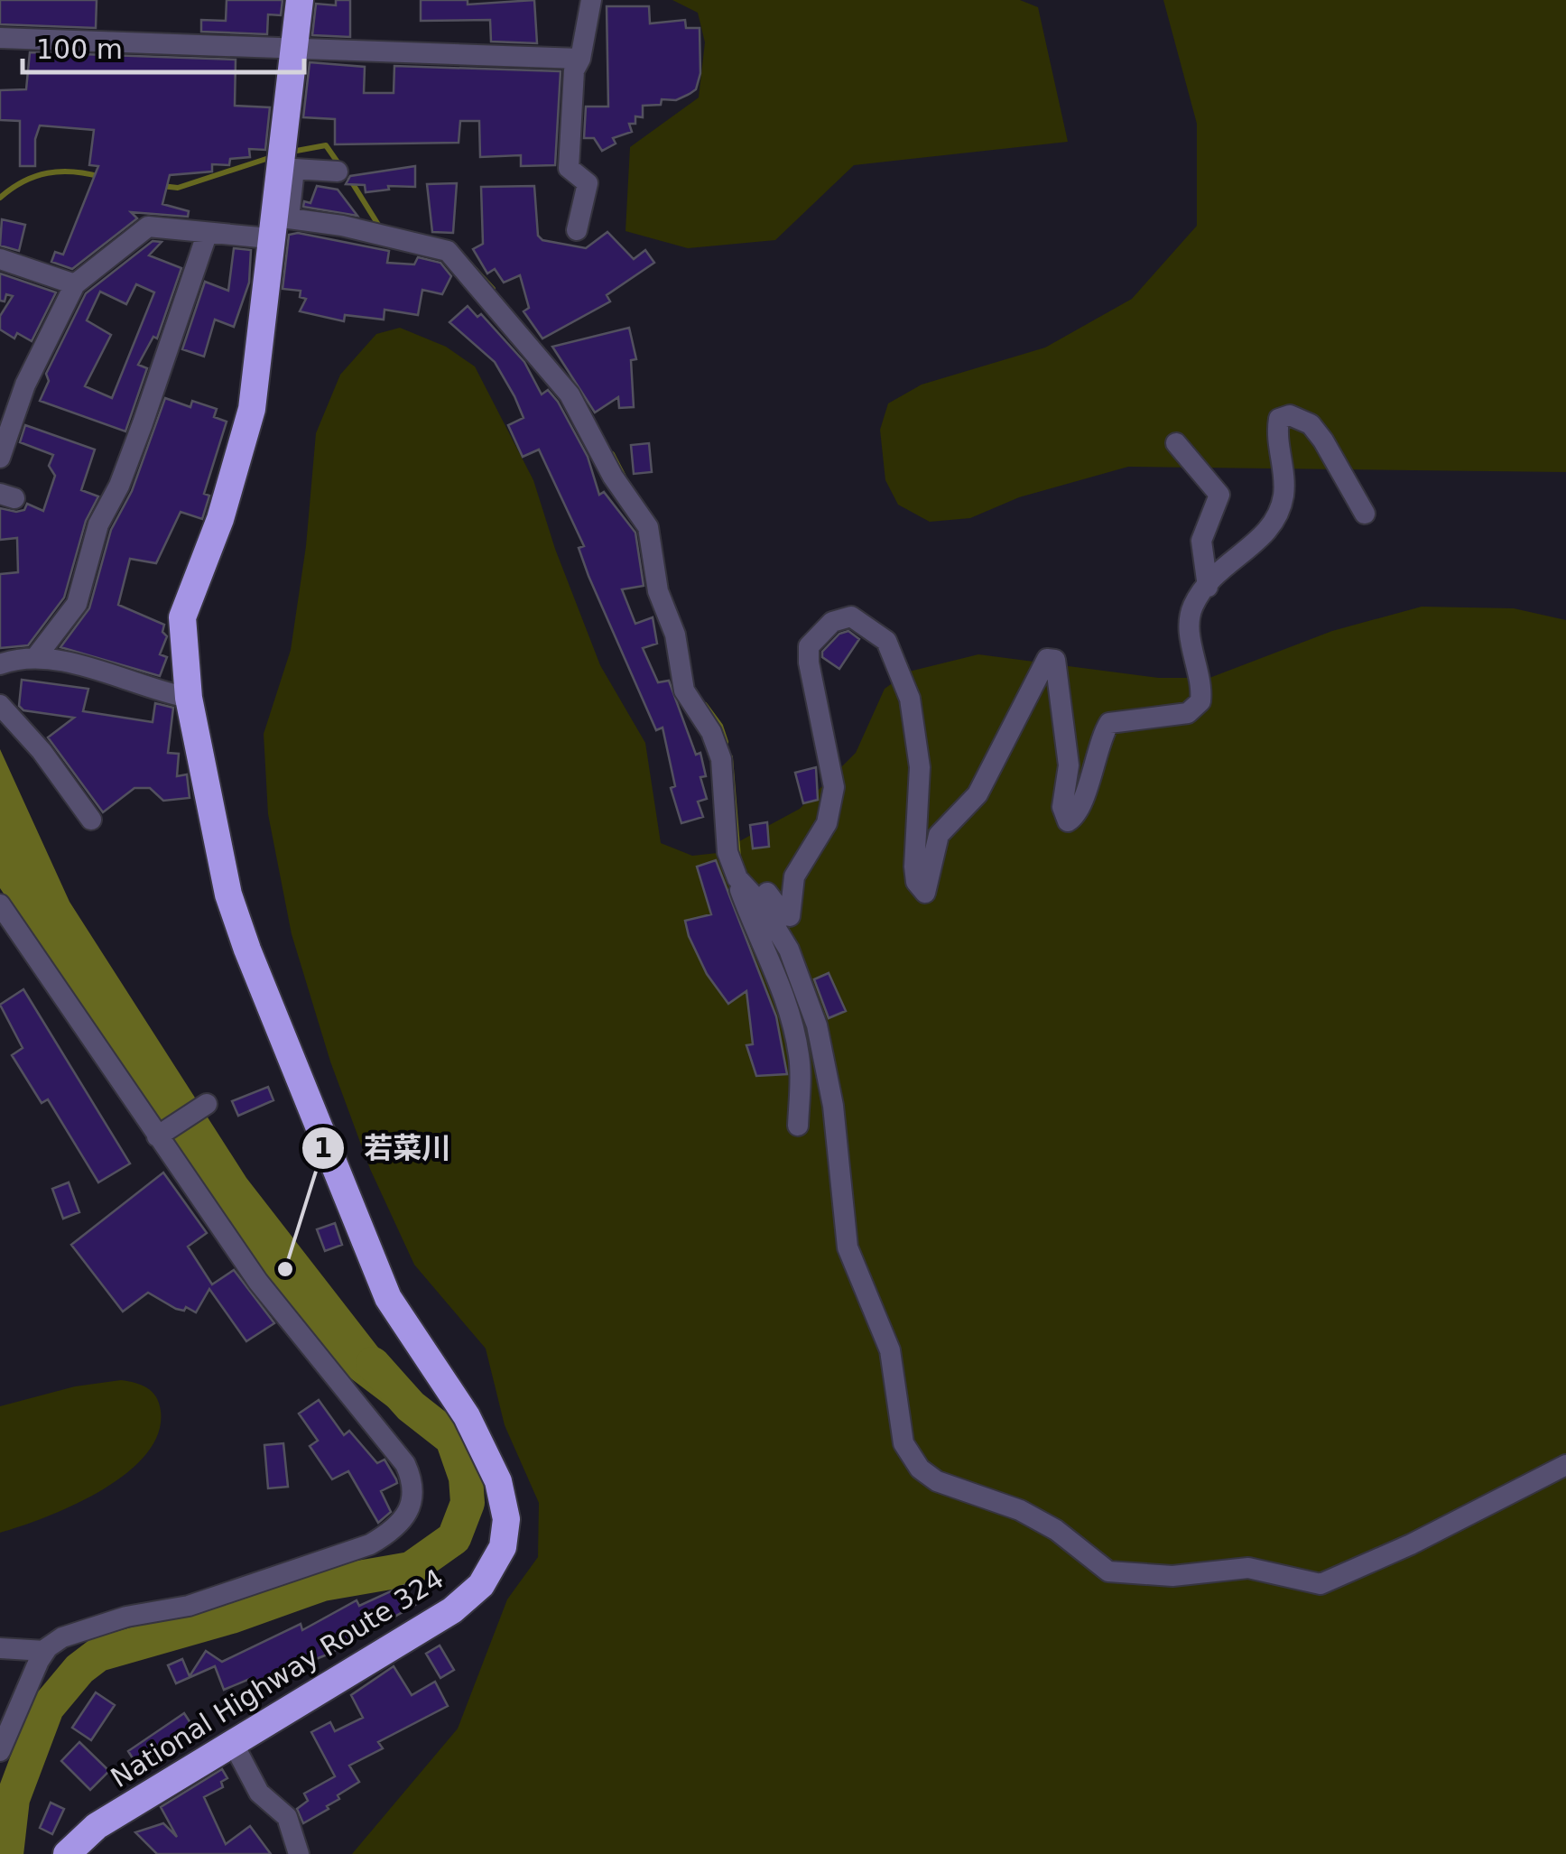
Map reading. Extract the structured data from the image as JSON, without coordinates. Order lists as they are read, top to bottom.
{
  "streets": {
    "highway": ["National Highway Route 324"]
  },
  "places": ["若菜川"],
  "scale_bar": "100 m"
}
